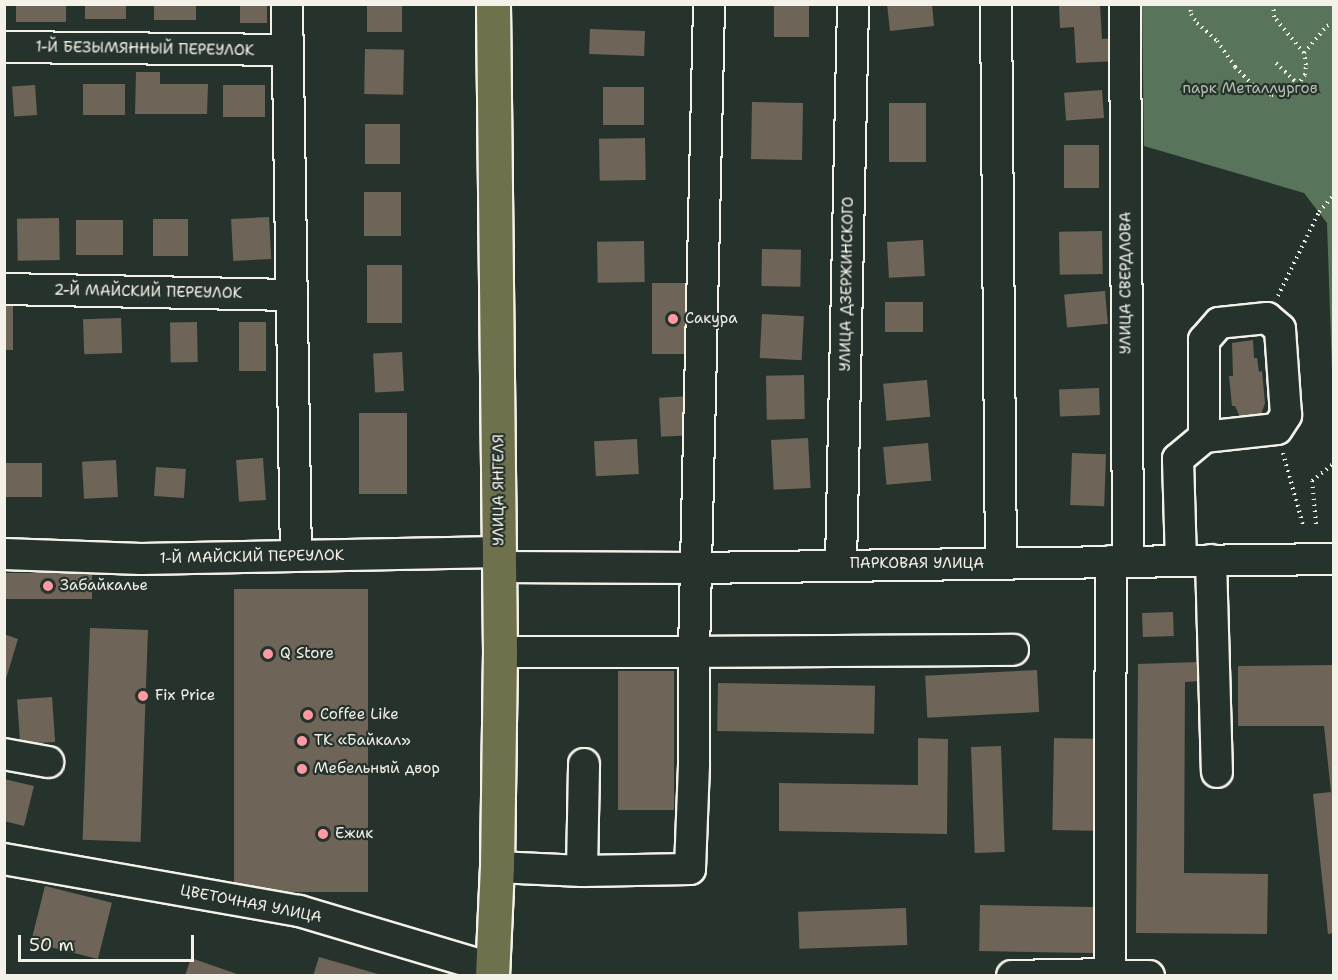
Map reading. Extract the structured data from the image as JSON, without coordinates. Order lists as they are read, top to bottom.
{
  "streets": {
    "main road": ["УЛИЦА ЯНГЕЛЯ"],
    "street": [
      "1-Й БЕЗЫМЯННЫЙ ПЕРЕУЛОК",
      "УЛИЦА СВЕРДЛОВА",
      "УЛИЦА ДЗЕРЖИНСКОГО",
      "2-Й МАЙСКИЙ ПЕРЕУЛОК",
      "1-Й МАЙСКИЙ ПЕРЕУЛОК",
      "ПАРКОВАЯ УЛИЦА",
      "ЦВЕТОЧНАЯ УЛИЦА"
    ]
  },
  "crossings": [
    ["УЛИЦА СВЕРДЛОВА", "ПАРКОВАЯ УЛИЦА"],
    ["УЛИЦА ДЗЕРЖИНСКОГО", "ПАРКОВАЯ УЛИЦА"],
    ["УЛИЦА ЯНГЕЛЯ", "1-Й МАЙСКИЙ ПЕРЕУЛОК"],
    ["УЛИЦА ЯНГЕЛЯ", "ПАРКОВАЯ УЛИЦА"],
    ["УЛИЦА ЯНГЕЛЯ", "ЦВЕТОЧНАЯ УЛИЦА"],
    ["1-Й МАЙСКИЙ ПЕРЕУЛОК", "ПАРКОВАЯ УЛИЦА"]
  ],
  "parks": ["парк Металлургов"],
  "places": [
    "Сакура",
    "Забайкалье",
    "Q Store",
    "Fix Price",
    "Coffee Like",
    "ТК «Байкал»",
    "Мебельный двор",
    "Ежик"
  ],
  "scale_bar": "50 m"
}
